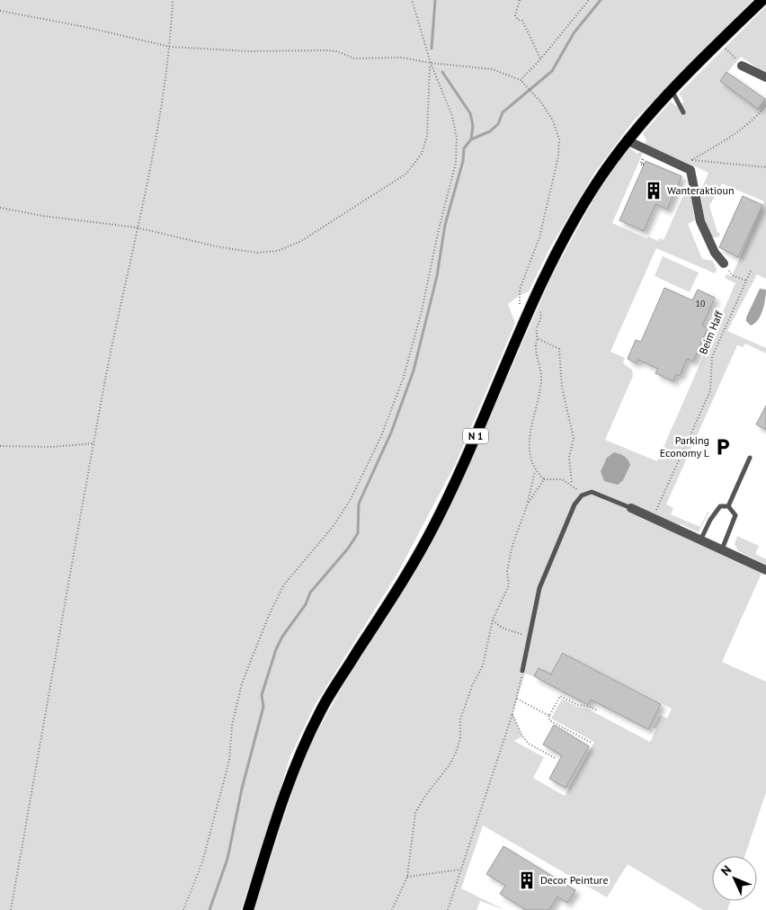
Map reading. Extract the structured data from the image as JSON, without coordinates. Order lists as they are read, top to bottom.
{
  "streets": {
    "main road": ["N 1"],
    "path": ["Beim Haff"]
  },
  "places": {
    "building": ["Wanteraktioun", "Decor Peinture"],
    "parking": ["Parking Economy L"]
  },
  "house_numbers": ["10"],
  "north": "top left"
}
